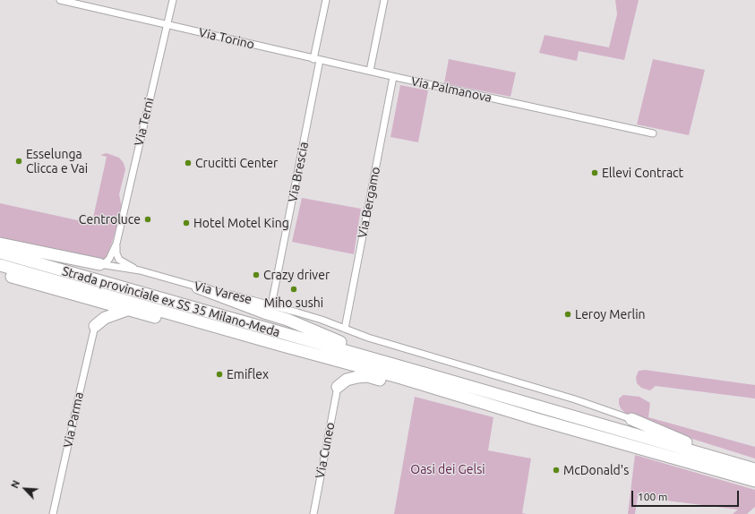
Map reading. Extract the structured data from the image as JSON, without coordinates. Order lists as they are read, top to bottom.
{
  "streets": {
    "highway": ["Strada provinciale ex SS 35 Milano-Meda"],
    "street": [
      "Via Torino",
      "Via Palmanova",
      "Via Terni",
      "Via Brescia",
      "Via Bergamo",
      "Via Varese",
      "Via Parma",
      "Via Cuneo"
    ]
  },
  "crossings": [
    ["Via Torino", "Via Palmanova"],
    ["Via Torino", "Via Terni"],
    ["Via Torino", "Via Brescia"],
    ["Via Torino", "Via Bergamo"],
    ["Via Palmanova", "Via Bergamo"],
    ["Via Brescia", "Via Varese"],
    ["Via Bergamo", "Via Varese"]
  ],
  "parks": ["Oasi dei Gelsi"],
  "places": [
    "Esselunga Clicca e Vai",
    "Crucitti Center",
    "Ellevi Contract",
    "Centroluce",
    "Hotel Motel King",
    "Crazy driver",
    "Miho sushi",
    "Leroy Merlin",
    "Emiflex",
    "McDonald's"
  ],
  "scale_bar": "100 m",
  "north": "top left"
}
